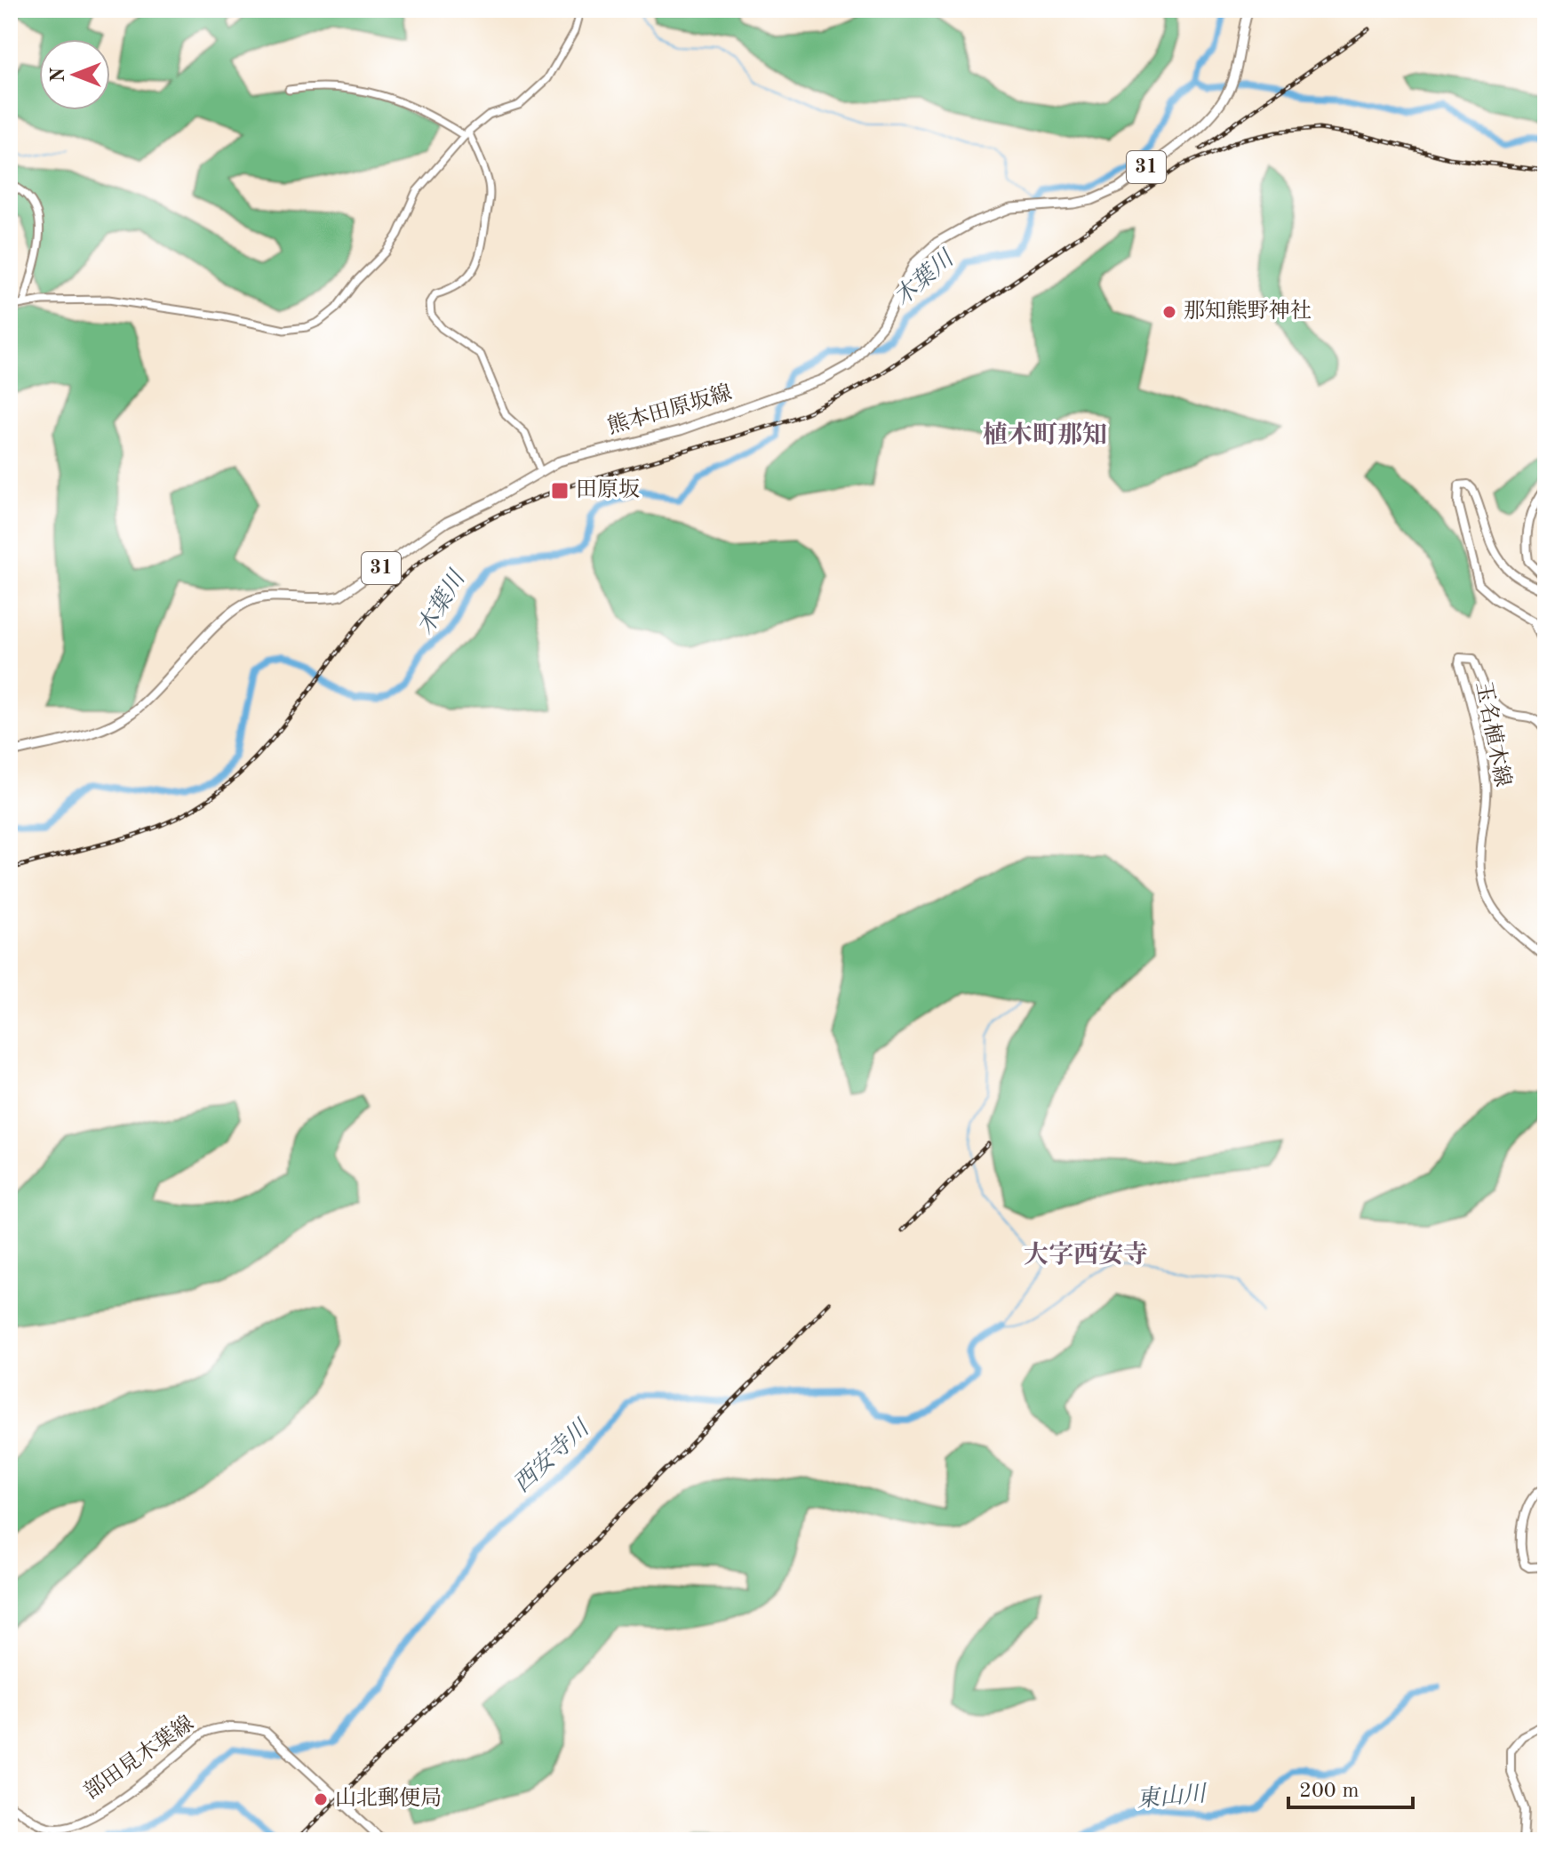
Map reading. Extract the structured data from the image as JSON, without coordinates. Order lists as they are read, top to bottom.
{
  "streets": {
    "main road": [
      "31",
      "熊本田原坂線",
      "玉名植木線",
      "部田見木葉線"
    ]
  },
  "districts": ["植木町那知", "大字西安寺"],
  "water": ["木葉川", "西安寺川", "東山川"],
  "places": {
    "other": ["那知熊野神社", "山北郵便局"],
    "transit": ["田原坂"]
  },
  "scale_bar": "200 m",
  "north": "left"
}
